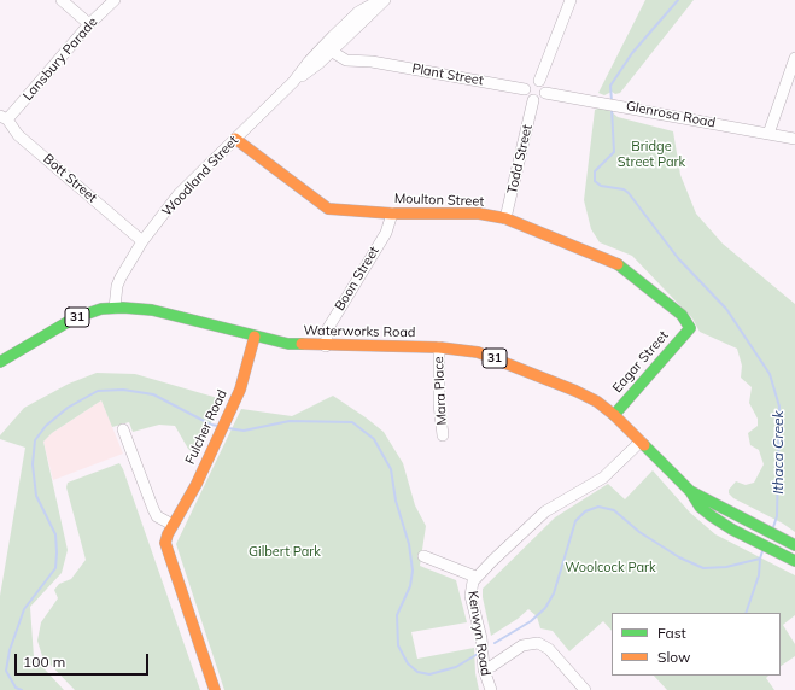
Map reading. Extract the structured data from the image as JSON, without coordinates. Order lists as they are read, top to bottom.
{
  "streets": {
    "street": [
      "Lansbury Parade",
      "Plant Street",
      "Glenrosa Road",
      "Todd Street",
      "Woodland Street",
      "Bott Street",
      "Moulton Street",
      "Boon Street",
      "31",
      "Waterworks Road",
      "Eagar Street",
      "Mara Place",
      "Fulcher Road",
      "Kenwyn Road"
    ]
  },
  "crossings": [
    ["Lansbury Parade", "Bott Street"],
    ["Plant Street", "Glenrosa Road"],
    ["Plant Street", "Todd Street"],
    ["Plant Street", "Woodland Street"],
    ["Glenrosa Road", "Todd Street"],
    ["Todd Street", "Moulton Street"],
    ["Woodland Street", "Bott Street"],
    ["Woodland Street", "Moulton Street"],
    ["Woodland Street", "Waterworks Road"],
    ["Moulton Street", "Boon Street"],
    ["Moulton Street", "Eagar Street"],
    ["Boon Street", "Waterworks Road"],
    ["Waterworks Road", "Eagar Street"],
    ["Waterworks Road", "Mara Place"],
    ["Waterworks Road", "Fulcher Road"]
  ],
  "water": ["Ithaca Creek"],
  "parks": ["Bridge Street Park", "Gilbert Park", "Woolcock Park"],
  "legend": ["Fast", "Slow"],
  "scale_bar": "100 m"
}
